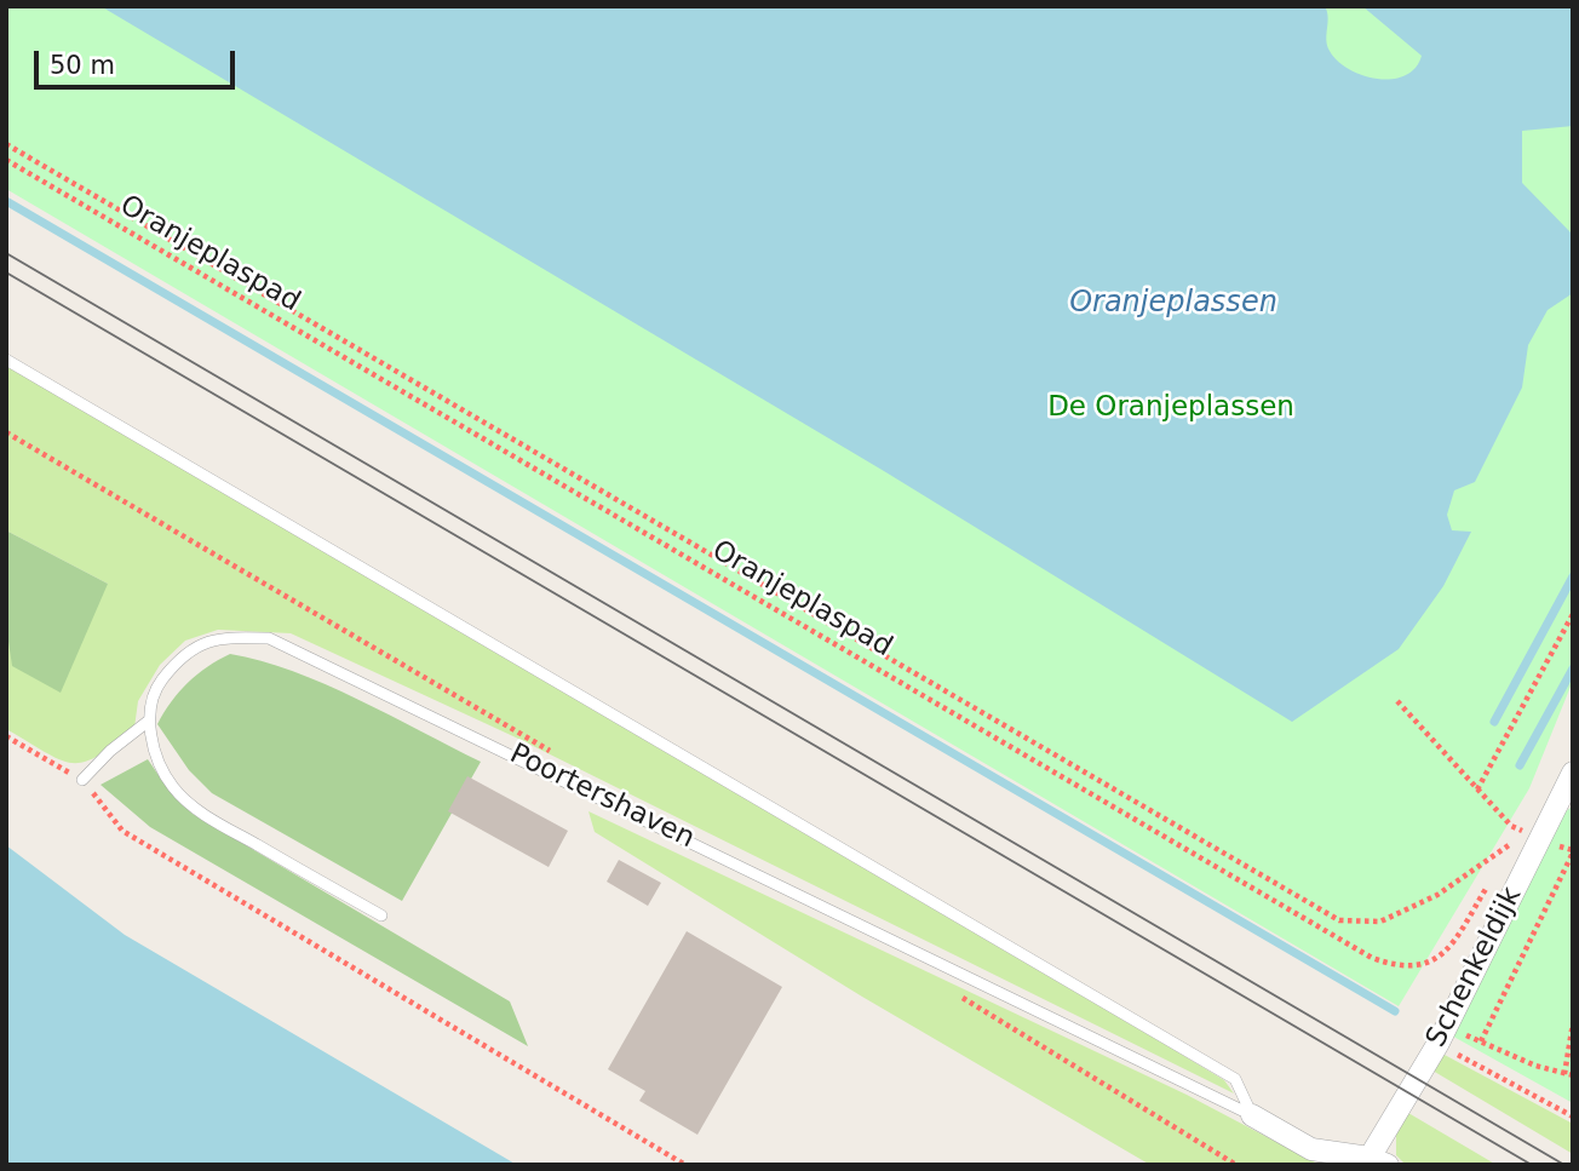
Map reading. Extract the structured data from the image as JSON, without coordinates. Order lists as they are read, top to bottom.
{
  "streets": {
    "street": ["Poortershaven", "Schenkeldijk"],
    "path": ["Oranjeplaspad"]
  },
  "crossings": [
    ["Poortershaven", "Schenkeldijk"]
  ],
  "water": ["Oranjeplassen"],
  "parks": ["De Oranjeplassen"],
  "scale_bar": "50 m"
}
